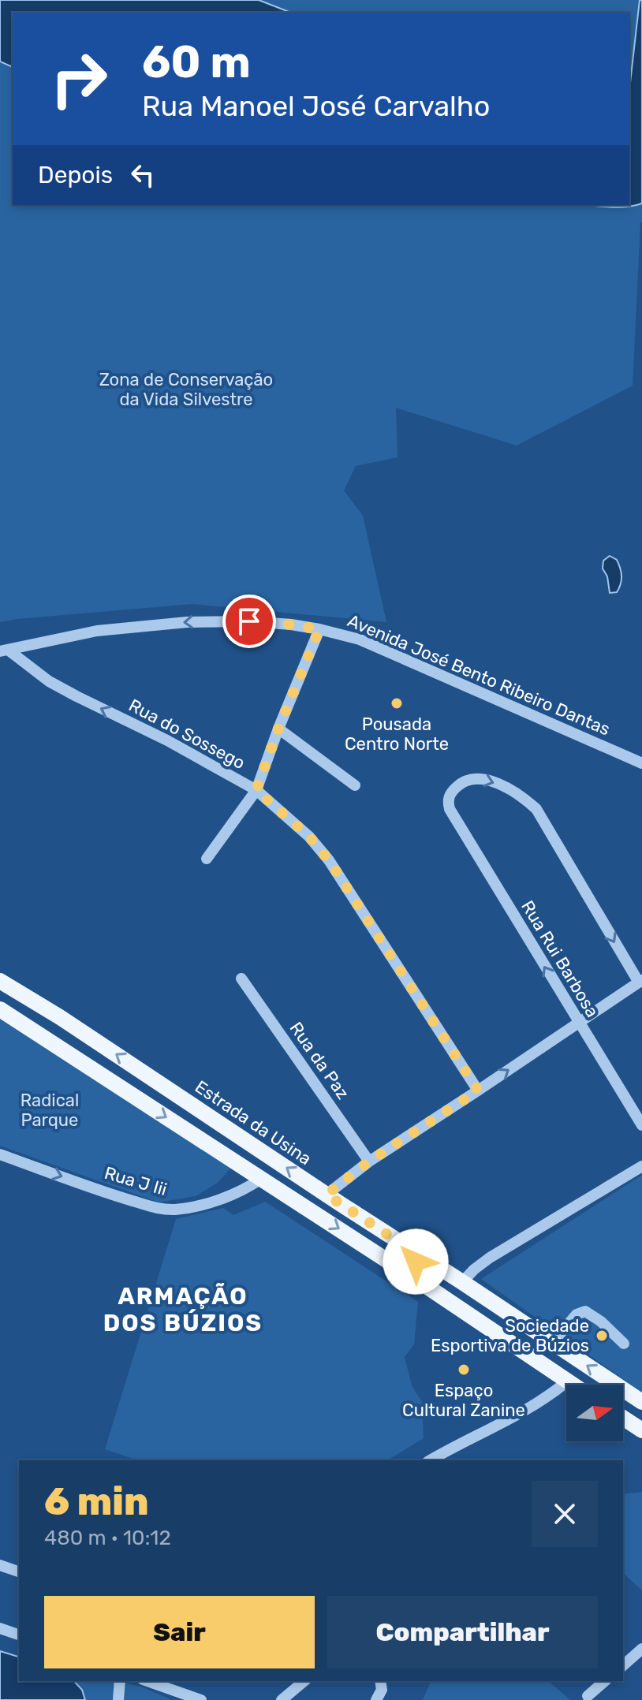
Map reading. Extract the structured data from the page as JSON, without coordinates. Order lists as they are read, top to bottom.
{
  "streets": {
    "main road": ["Estrada da Usina"],
    "street": [
      "Avenida José Bento Ribeiro Dantas",
      "Rua do Sossego",
      "Rua Rui Barbosa",
      "Rua da Paz",
      "Rua J Iii"
    ]
  },
  "crossings": [
    ["Avenida José Bento Ribeiro Dantas", "Rua do Sossego"]
  ],
  "one_way": ["Avenida José Bento Ribeiro Dantas", "Rua do Sossego", "Rua J Iii"],
  "districts": ["ARMAÇÃO DOS BÚZIOS"],
  "parks": ["Zona de Conservação da Vida Silvestre", "Radical Parque"],
  "places": ["Pousada Centro Norte", "Sociedade Esportiva de Búzios", "Espaço Cultural Zanine"],
  "north": "right",
  "page": {
    "turn": ["60 m", "Rua Manoel José Carvalho"],
    "then": "Depois",
    "heading": ["6 min", "480 m · 10:12"],
    "buttons": ["Sair", "Compartilhar"]
  }
}
